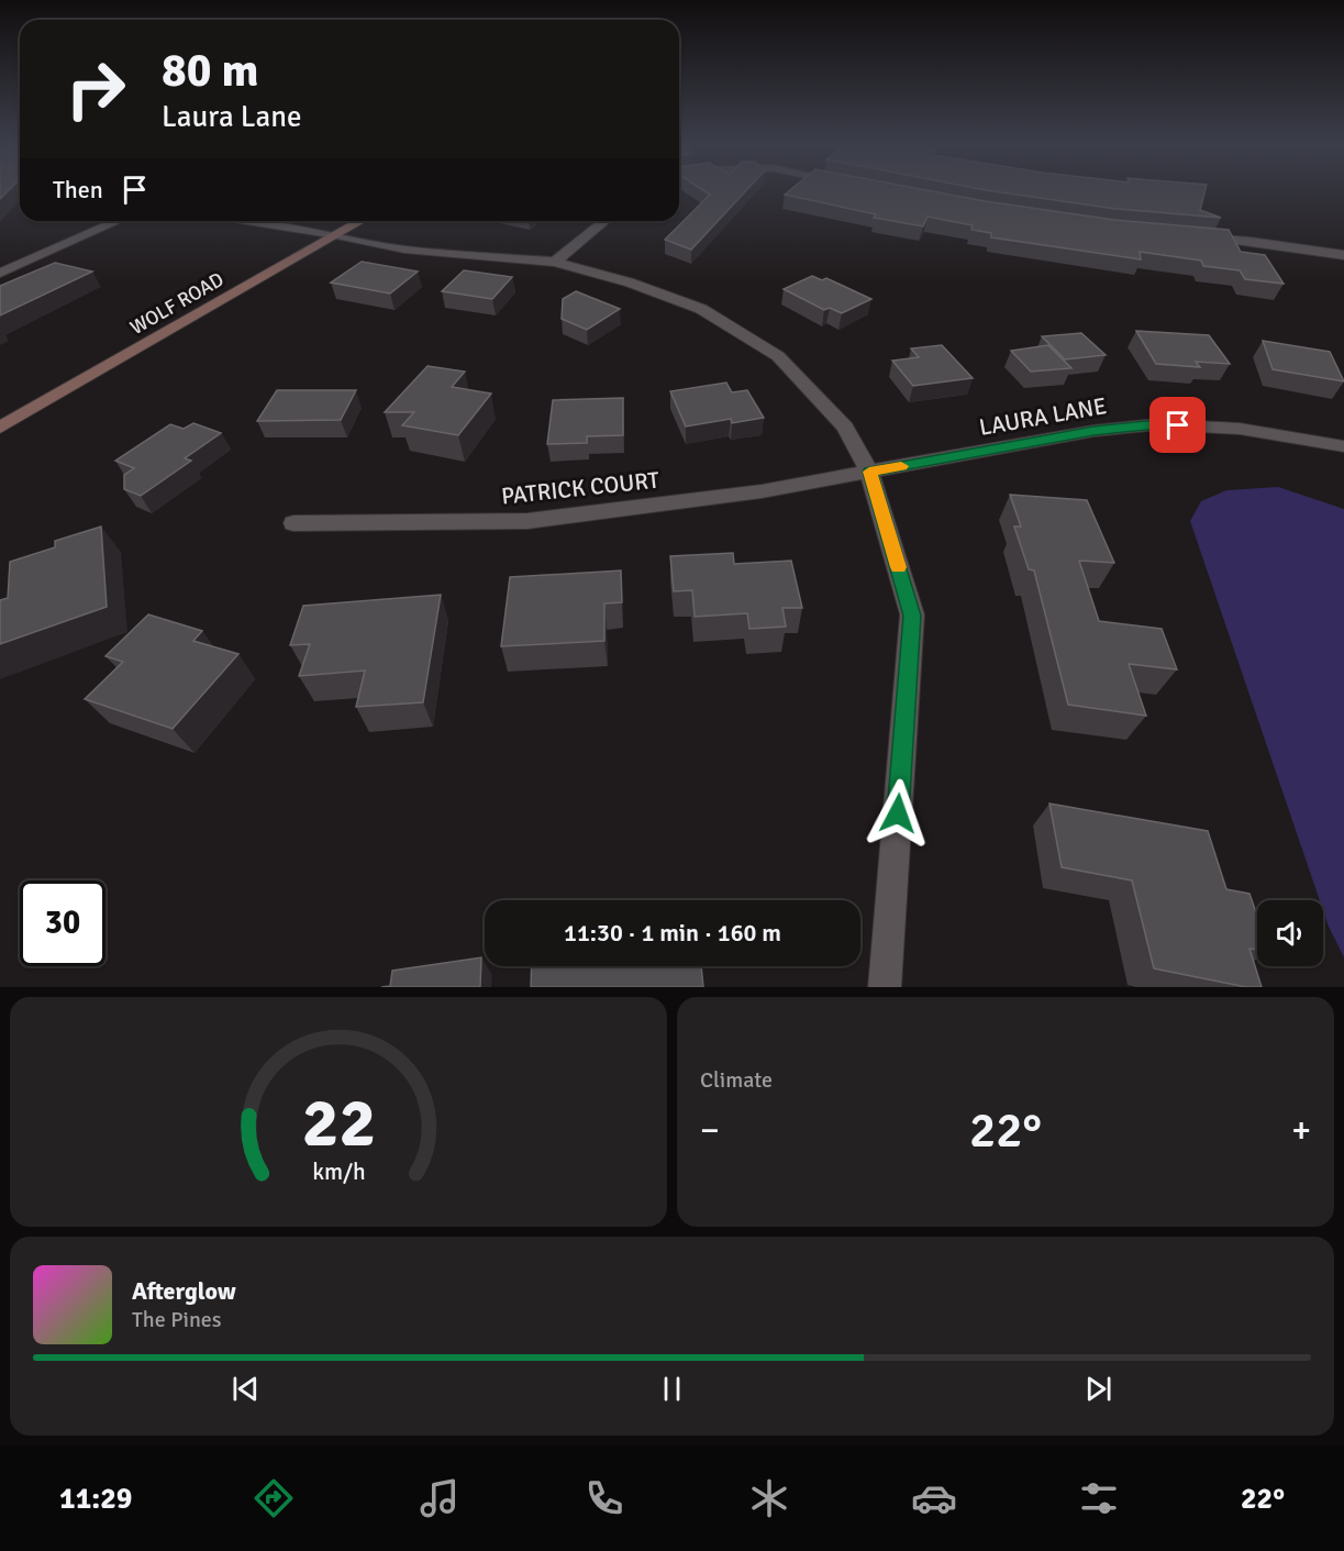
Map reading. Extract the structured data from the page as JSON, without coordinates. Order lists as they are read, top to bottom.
{
  "streets": {
    "main road": ["WOLF ROAD"],
    "street": ["LAURA LANE", "PATRICK COURT"]
  },
  "crossings": [
    ["LAURA LANE", "PATRICK COURT"]
  ],
  "page": {
    "turn": ["80 m", "Laura Lane"],
    "then": "Then",
    "limit": "30",
    "trip": "11:30 · 1 min · 160 m",
    "tile": "Climate",
    "heat": ["−", "22°", "+"],
    "song": ["Afterglow", "The Pines"],
    "tabs": ["11:29", "22°"],
    "gauge": ["22", "km/h"]
  }
}
